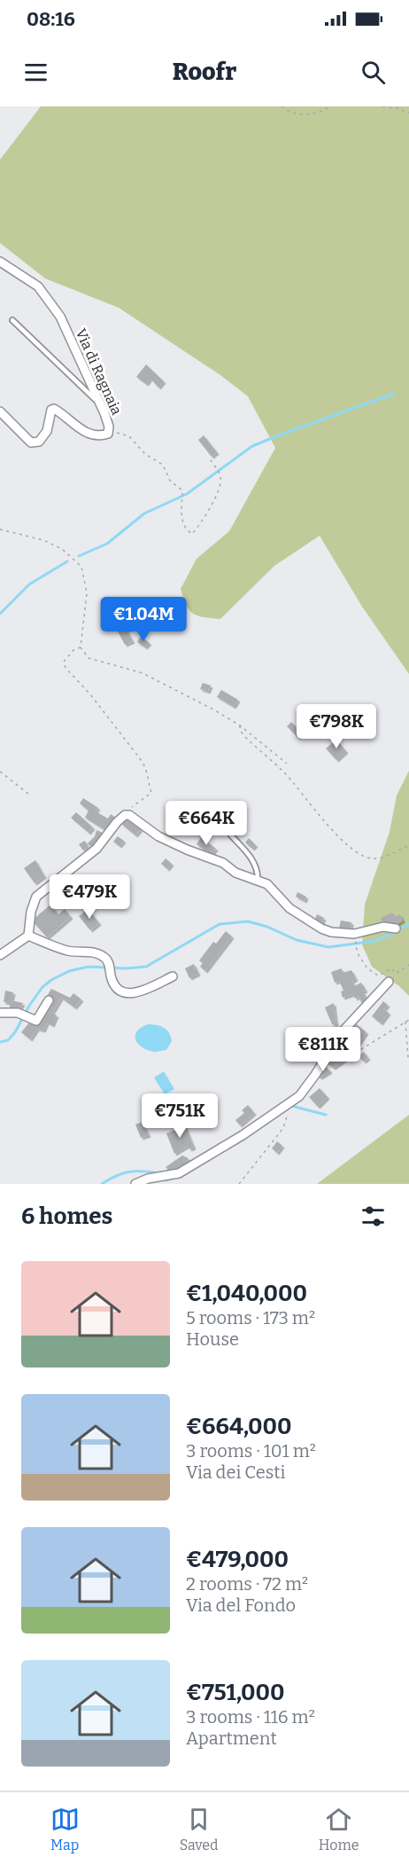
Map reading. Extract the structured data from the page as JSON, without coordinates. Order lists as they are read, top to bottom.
{
  "streets": {
    "street": ["Via di Ragnaia"]
  },
  "page": {
    "status": "08:16",
    "header": "Roofr",
    "price": [
      "€1.04M",
      "€798K",
      "€664K",
      "€479K",
      "€811K",
      "€751K"
    ],
    "heading": "6 homes",
    "list": [
      {
        "name": "€1,040,000",
        "note": "5 rooms · 173 m² · House"
      },
      {
        "name": "€664,000",
        "note": "3 rooms · 101 m² · Via dei Cesti"
      },
      {
        "name": "€479,000",
        "note": "2 rooms · 72 m² · Via del Fondo"
      },
      {
        "name": "€751,000",
        "note": "3 rooms · 116 m² · Apartment"
      }
    ],
    "tabs": ["Map", "Saved", "Home"]
  }
}
